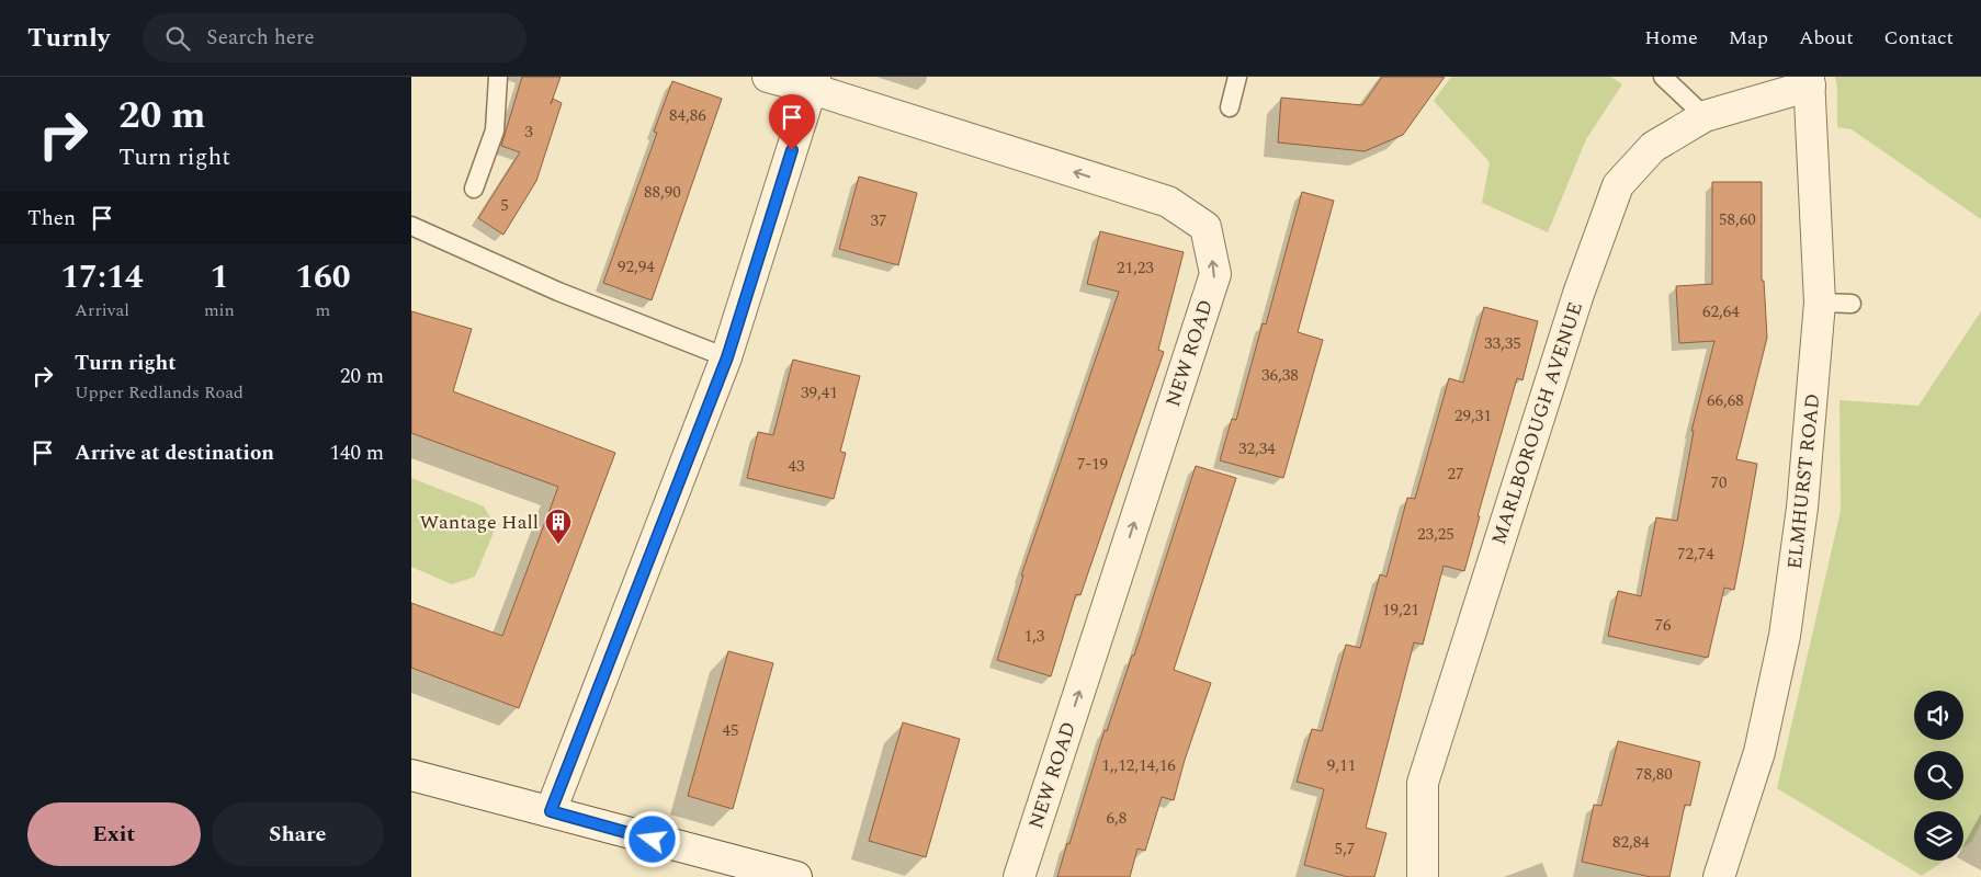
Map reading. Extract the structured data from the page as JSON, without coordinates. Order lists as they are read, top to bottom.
{
  "streets": {
    "street": ["NEW ROAD", "MARLBOROUGH AVENUE", "ELMHURST ROAD"]
  },
  "crossings": [
    ["MARLBOROUGH AVENUE", "ELMHURST ROAD"]
  ],
  "places": {
    "building": ["Wantage Hall"]
  },
  "house_numbers": [
    "84,86",
    "3",
    "88,90",
    "5",
    "58,60",
    "37",
    "92,94",
    "21,23",
    "62,64",
    "33,35",
    "36,38",
    "39,41",
    "66,68",
    "29,31",
    "32,34",
    "7-19",
    "43",
    "27",
    "70",
    "23,25",
    "72,74",
    "19,21",
    "76",
    "1,3",
    "45",
    "1,,12,14,16",
    "9,11",
    "78,80",
    "6,8",
    "82,84",
    "5,7"
  ],
  "page": {
    "header": "Turnly",
    "search": "Search here",
    "nav": [
      "Home",
      "Map",
      "About",
      "Contact"
    ],
    "turn": ["20 m", "Turn right"],
    "then": "Then",
    "eta": [
      "17:14",
      "Arrival",
      "1",
      "min",
      "160",
      "m"
    ],
    "list": [
      {
        "name": "Turn right",
        "note": "Upper Redlands Road",
        "value": "20 m"
      },
      {
        "name": "Arrive at destination",
        "value": "140 m"
      }
    ],
    "buttons": ["Exit", "Share"]
  }
}
